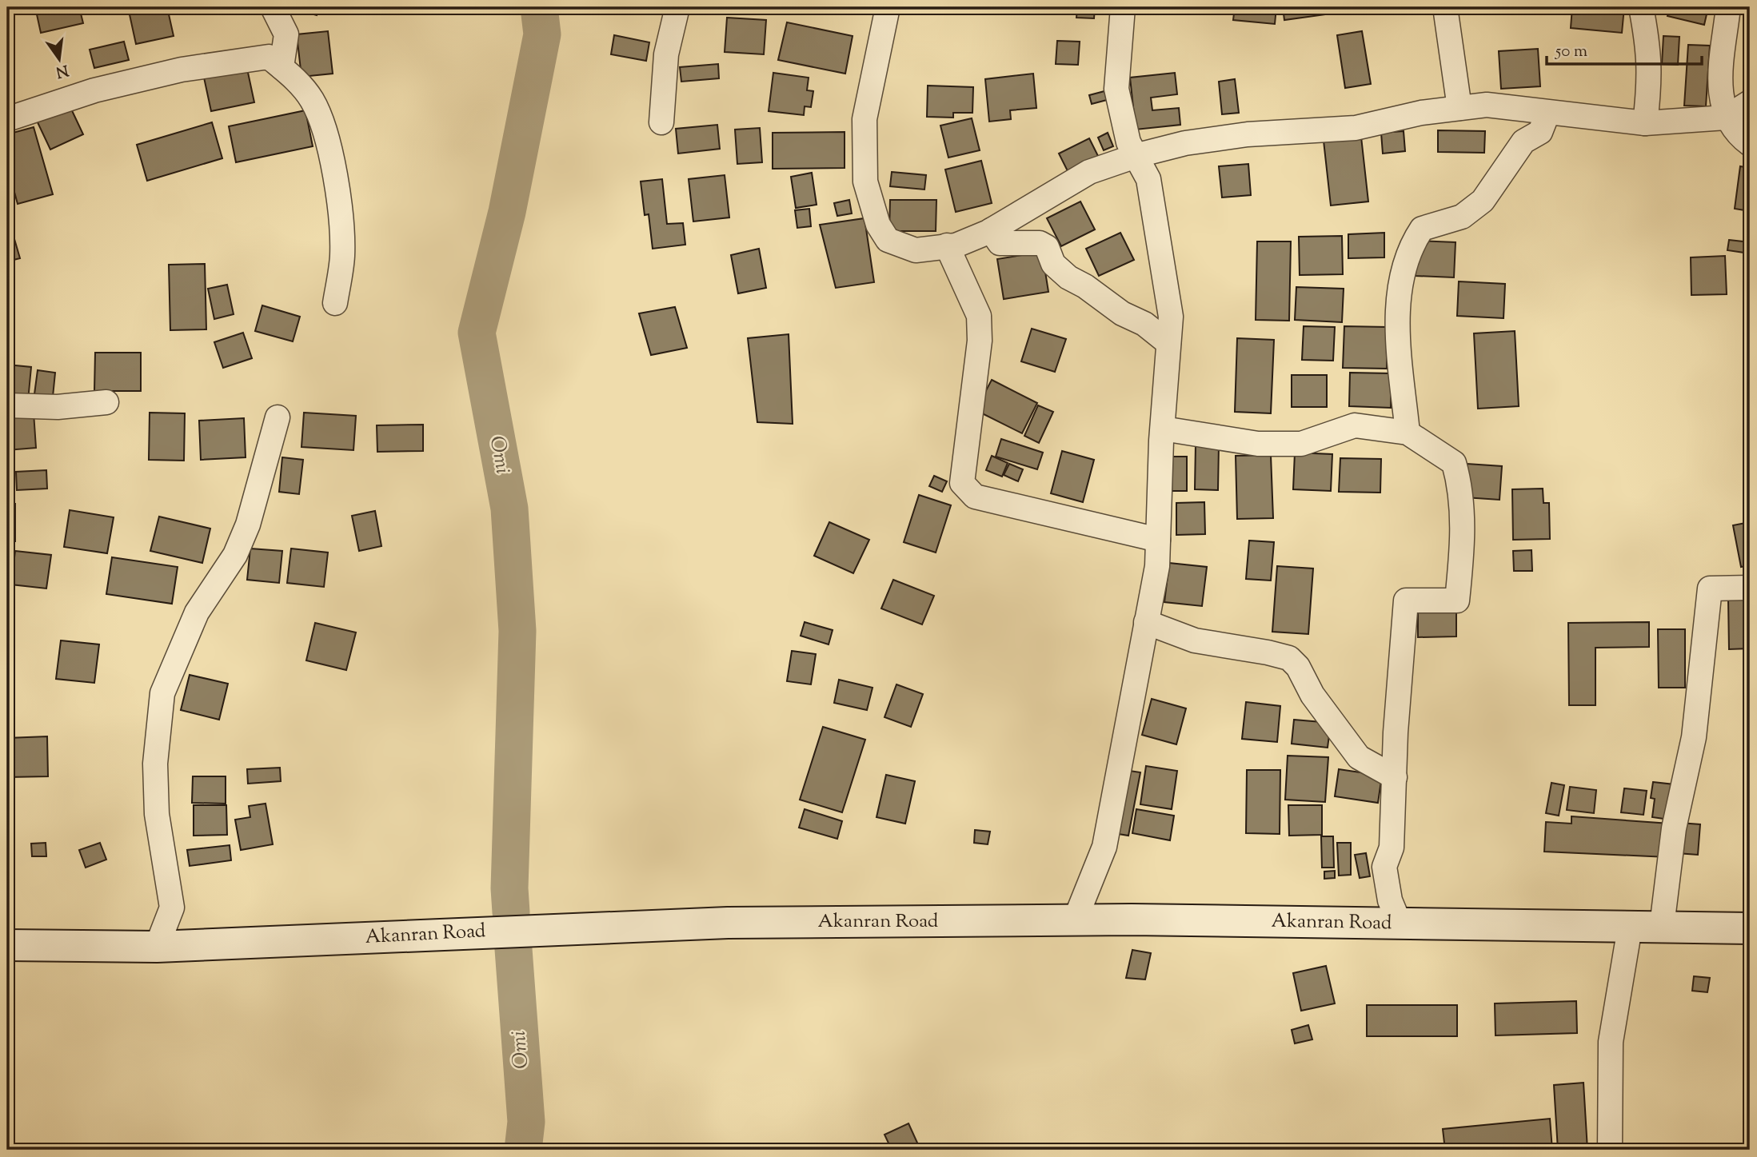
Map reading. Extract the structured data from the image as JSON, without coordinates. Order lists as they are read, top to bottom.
{
  "streets": {
    "main road": ["Akanran Road"]
  },
  "water": ["Omi"],
  "scale_bar": "50 m",
  "north": "bottom"
}
